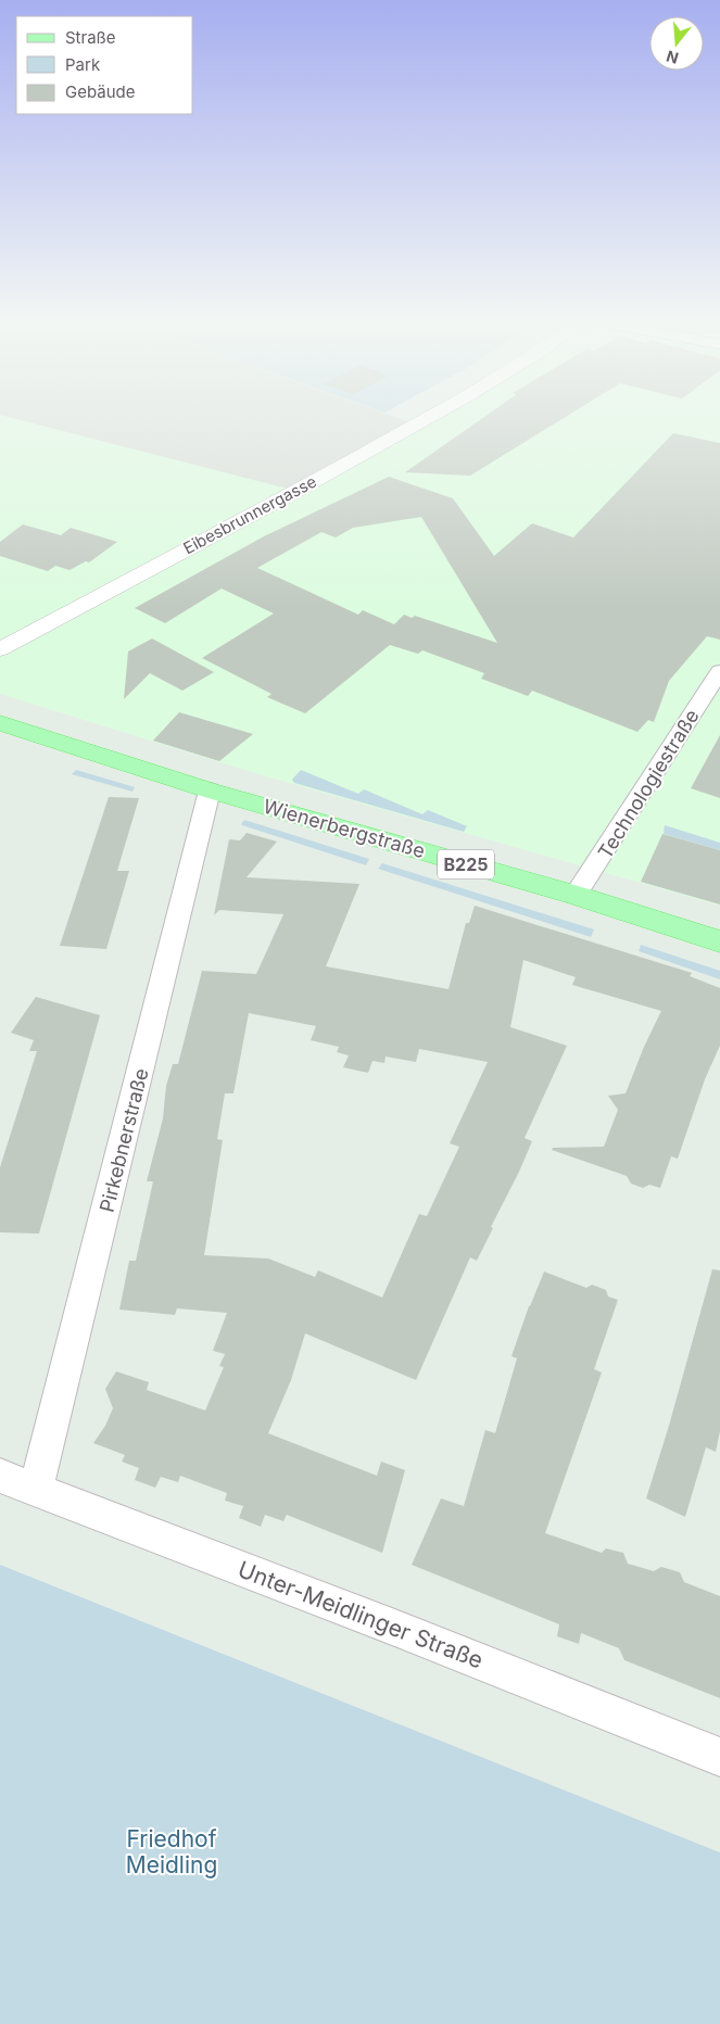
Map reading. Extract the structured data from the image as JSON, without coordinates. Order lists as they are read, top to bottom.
{
  "streets": {
    "main road": ["Wienerbergstraße", "B225"],
    "street": [
      "Eibesbrunnergasse",
      "Technologiestraße",
      "Pirkebnerstraße",
      "Unter-Meidlinger Straße"
    ]
  },
  "crossings": [
    ["Technologiestraße", "Wienerbergstraße"],
    ["Wienerbergstraße", "Pirkebnerstraße"],
    ["Pirkebnerstraße", "Unter-Meidlinger Straße"]
  ],
  "parks": ["Friedhof Meidling"],
  "legend": ["Straße", "Park", "Gebäude"],
  "north": "bottom"
}
